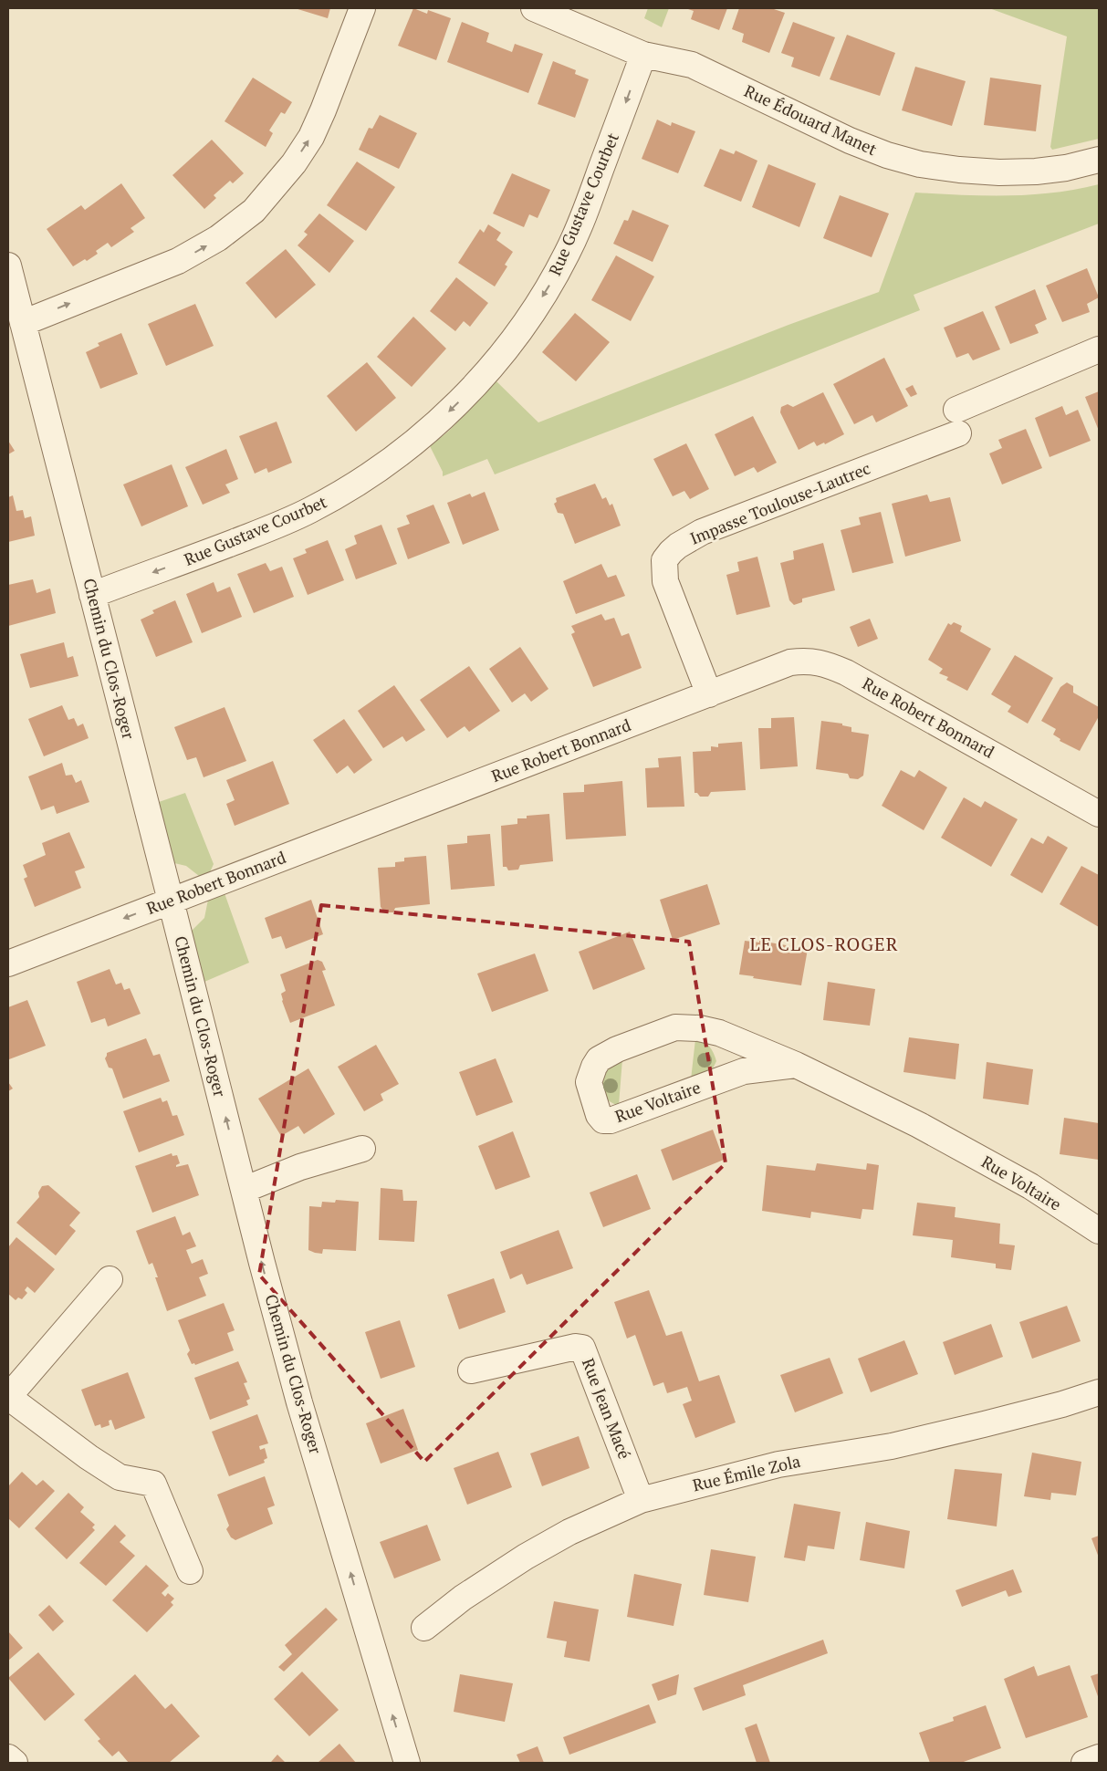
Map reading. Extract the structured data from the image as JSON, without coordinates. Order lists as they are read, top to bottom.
{
  "streets": {
    "street": [
      "Rue Édouard Manet",
      "Rue Gustave Courbet",
      "Impasse Toulouse-Lautrec",
      "Chemin du Clos-Roger",
      "Rue Robert Bonnard",
      "Rue Voltaire",
      "Rue Jean Macé",
      "Rue Émile Zola"
    ]
  },
  "crossings": [
    ["Rue Édouard Manet", "Rue Gustave Courbet"],
    ["Rue Gustave Courbet", "Chemin du Clos-Roger"],
    ["Impasse Toulouse-Lautrec", "Rue Robert Bonnard"],
    ["Chemin du Clos-Roger", "Rue Robert Bonnard"],
    ["Rue Jean Macé", "Rue Émile Zola"]
  ],
  "one_way": ["Rue Gustave Courbet", "Chemin du Clos-Roger"],
  "districts": ["LE CLOS-ROGER"]
}
